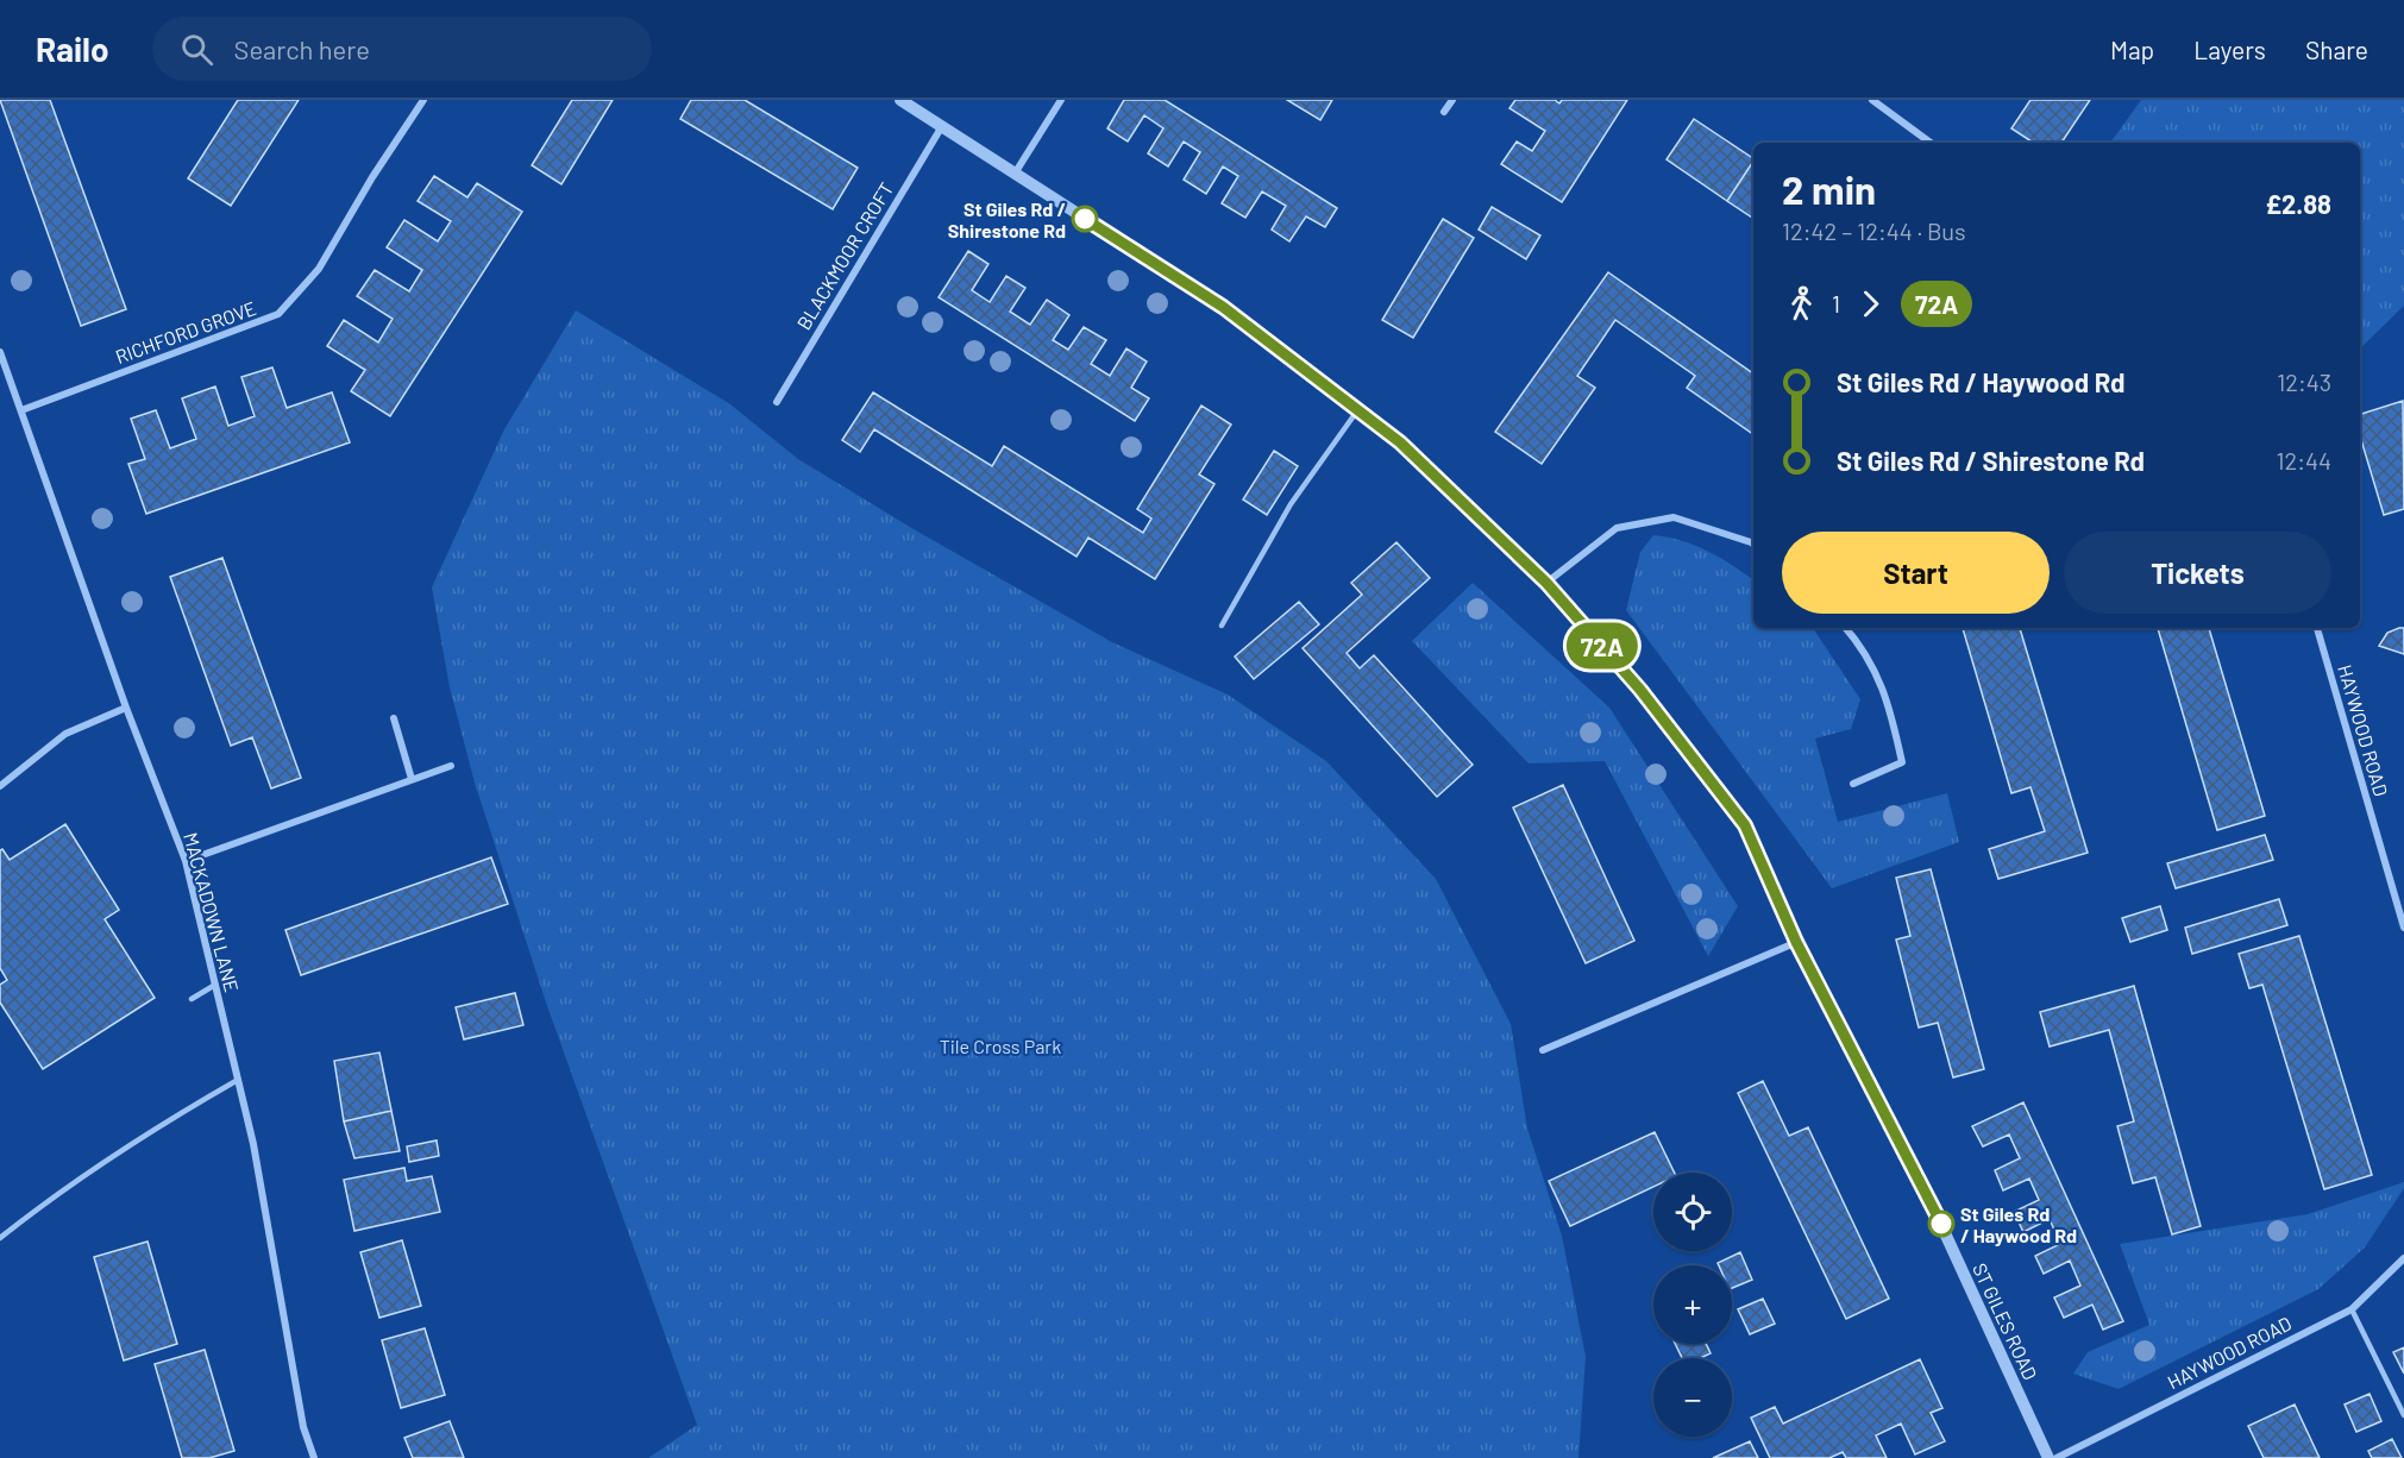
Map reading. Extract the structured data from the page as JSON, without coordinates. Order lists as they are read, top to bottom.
{
  "streets": {
    "street": [
      "BLACKMOOR CROFT",
      "RICHFORD GROVE",
      "HAYWOOD ROAD",
      "MACKADOWN LANE",
      "ST GILES ROAD"
    ]
  },
  "crossings": [
    ["BLACKMOOR CROFT", "ST GILES ROAD"],
    ["RICHFORD GROVE", "MACKADOWN LANE"]
  ],
  "parks": ["Tile Cross Park"],
  "places": ["St Giles Rd / Shirestone Rd", "St Giles Rd / Haywood Rd"],
  "lines": ["bus line 72A"],
  "page": {
    "header": "Railo",
    "search": "Search here",
    "nav": ["Map", "Layers", "Share"],
    "on_map": "72A",
    "heading": ["2 min", "12:42 – 12:44 · Bus", "£2.88"],
    "legs": ["1", "72A"],
    "list": [
      {
        "name": "St Giles Rd / Haywood Rd",
        "value": "12:43"
      },
      {
        "name": "St Giles Rd / Shirestone Rd",
        "value": "12:44"
      }
    ],
    "buttons": ["Start", "Tickets"],
    "map_buttons": ["+", "−"]
  }
}
